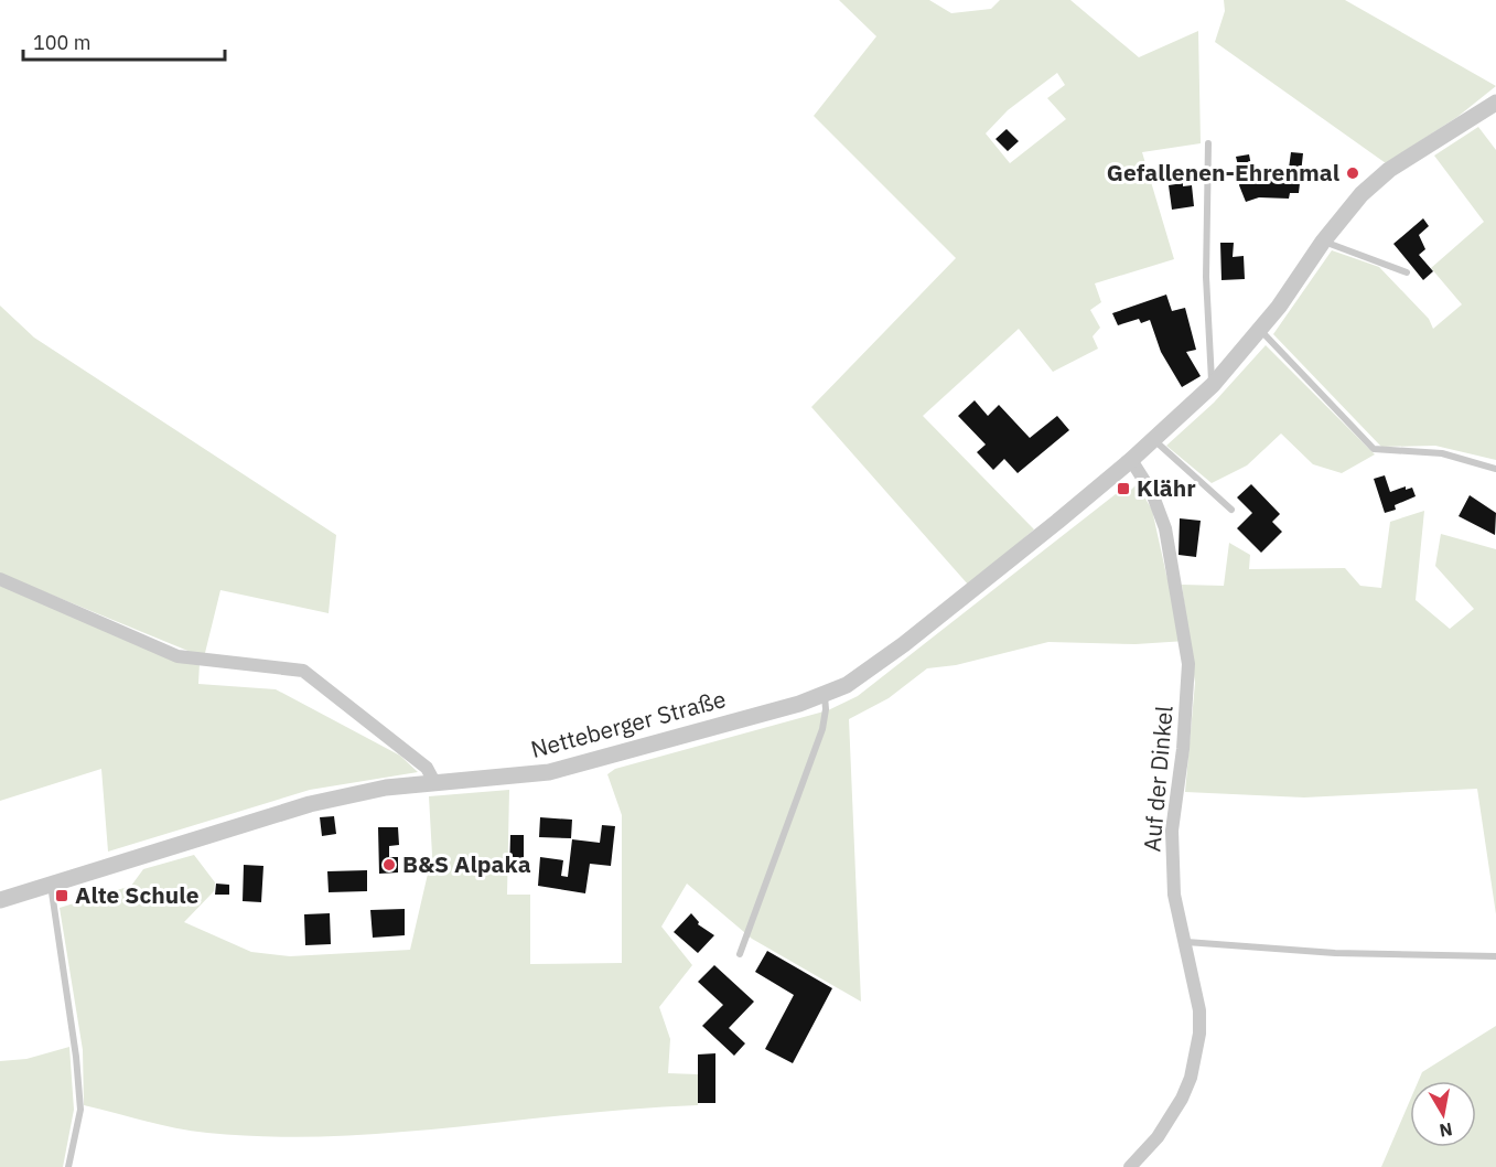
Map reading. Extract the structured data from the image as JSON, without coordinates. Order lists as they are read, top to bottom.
{
  "streets": {
    "street": ["Netteberger Straße", "Auf der Dinkel"]
  },
  "crossings": [
    ["Netteberger Straße", "Auf der Dinkel"]
  ],
  "places": {
    "other": ["Gefallenen-Ehrenmal", "B&S Alpaka"],
    "transit": ["Klähr", "Alte Schule"]
  },
  "scale_bar": "100 m",
  "north": "bottom"
}
